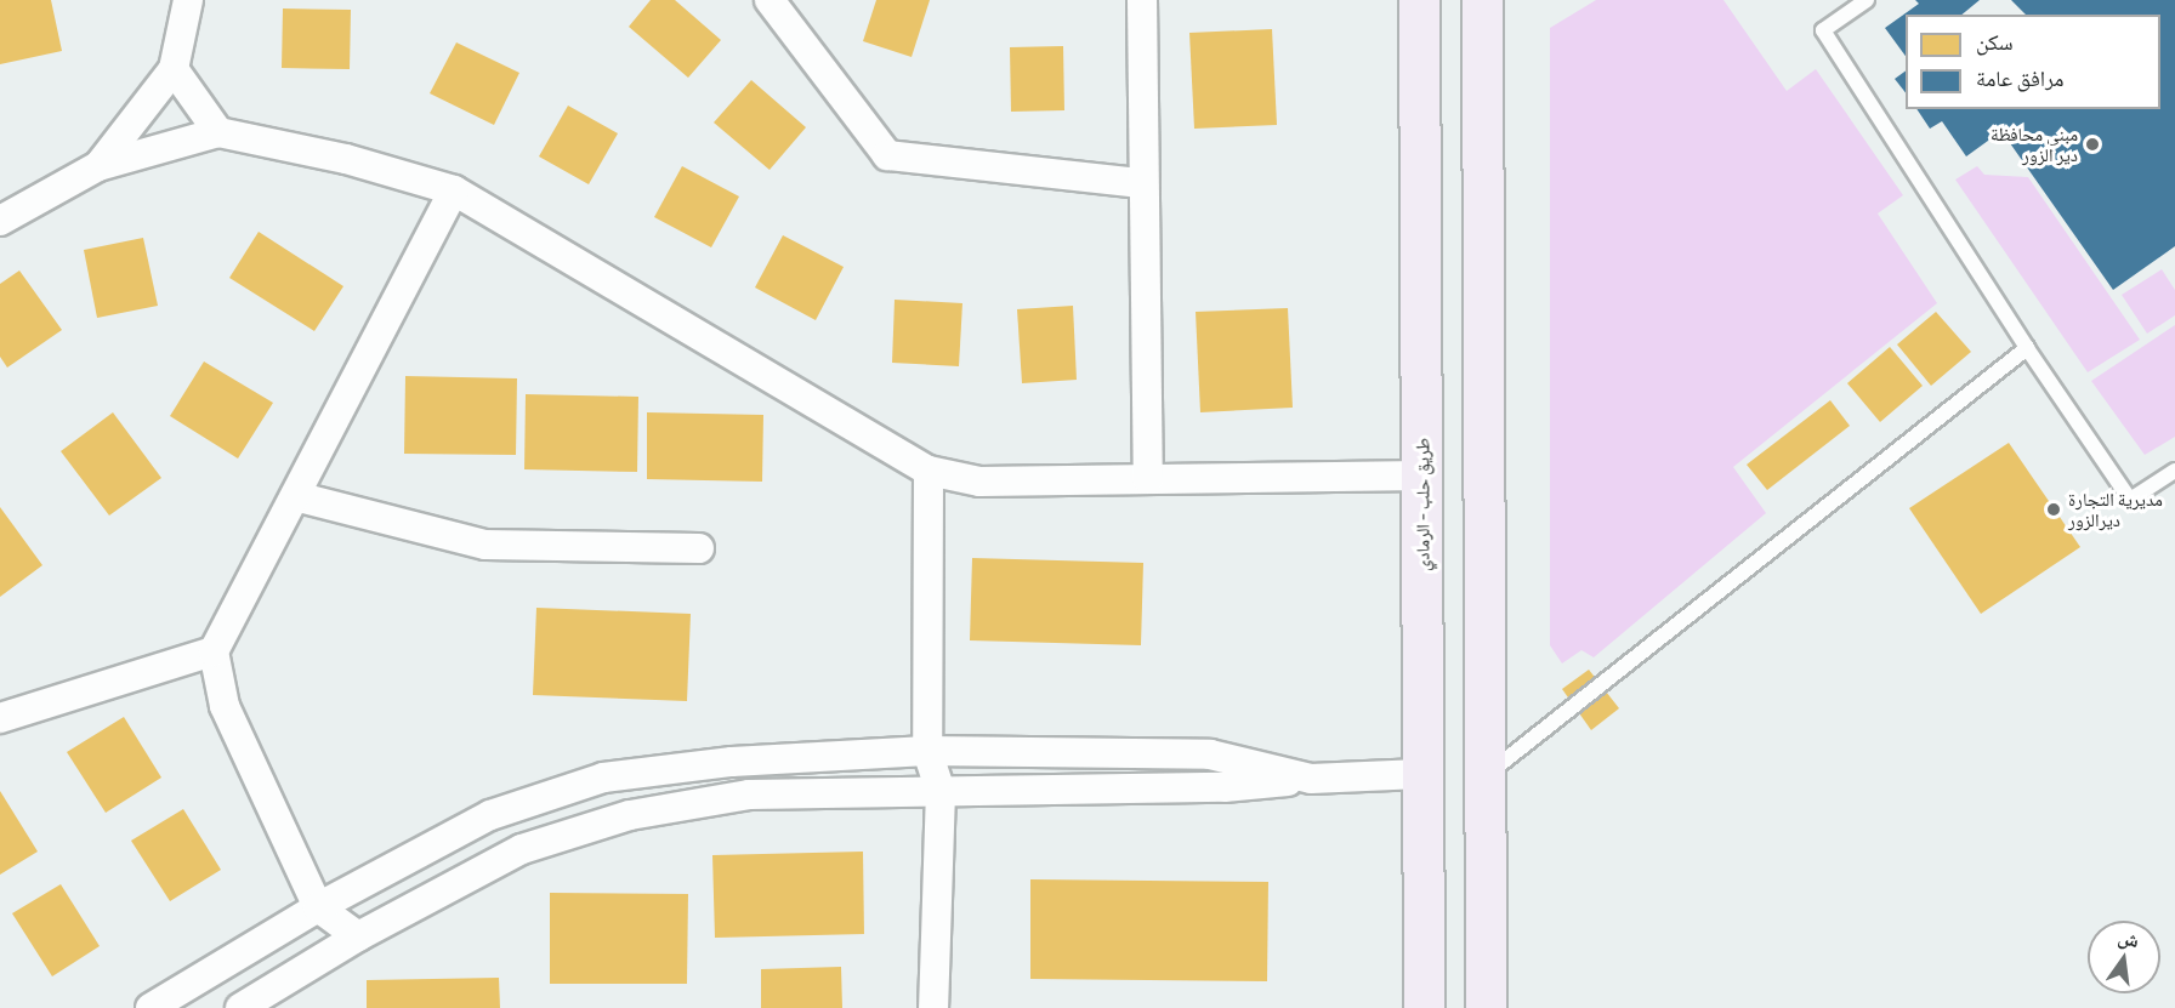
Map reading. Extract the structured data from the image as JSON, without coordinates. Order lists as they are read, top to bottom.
{
  "streets": {
    "highway": ["طريق حلب - الرمادي"]
  },
  "places": ["مبنى محافظة دير الزور", "مديرية التجارة ديرالزور"],
  "legend": ["سكن", "مرافق عامة"],
  "north": "top"
}
